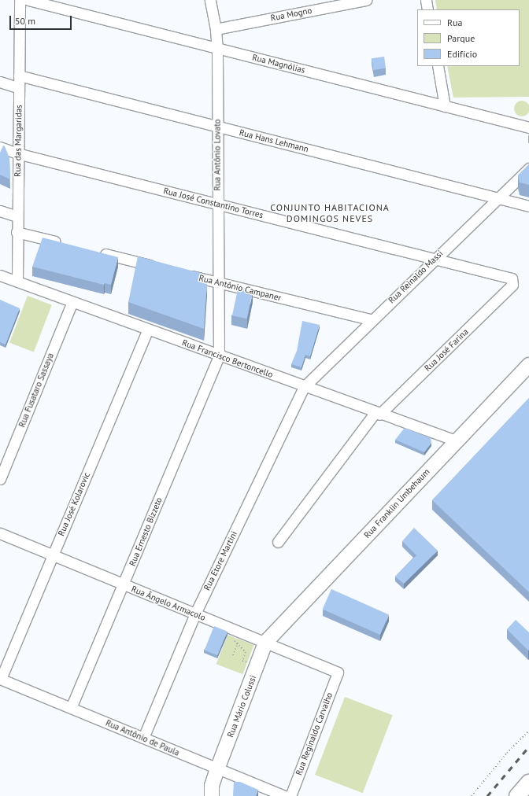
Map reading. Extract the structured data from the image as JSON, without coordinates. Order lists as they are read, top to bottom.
{
  "streets": {
    "street": [
      "Rua Mogno",
      "Rua Magnólias",
      "Rua das Margaridas",
      "Rua Hans Lehmann",
      "Rua Antônio Lovato",
      "Rua José Constantino Torres",
      "Rua Reinaldo Massi",
      "Rua Antônio Campaner",
      "Rua José Farina",
      "Rua Francisco Bertoncello",
      "Rua Fusataro Sassaya",
      "Rua Franklin Umbehaum",
      "Rua José Kolarovic",
      "Rua Ernesto Bizzeto",
      "Rua Etore Martini",
      "Rua Ângelo Armacolo",
      "Rua Mário Colussi",
      "Rua Reginaldo Carvalho",
      "Rua Antônio de Paula"
    ]
  },
  "crossings": [
    ["Rua Mogno", "Rua Antônio Lovato"],
    ["Rua Magnólias", "Rua Antônio Lovato"],
    ["Rua das Margaridas", "Rua Hans Lehmann"],
    ["Rua das Margaridas", "Rua José Constantino Torres"],
    ["Rua das Margaridas", "Rua Francisco Bertoncello"],
    ["Rua Hans Lehmann", "Rua Antônio Lovato"],
    ["Rua Hans Lehmann", "Rua Reinaldo Massi"],
    ["Rua Antônio Lovato", "Rua José Constantino Torres"],
    ["Rua Antônio Lovato", "Rua Antônio Campaner"],
    ["Rua Antônio Lovato", "Rua Francisco Bertoncello"],
    ["Rua Antônio Lovato", "Rua Ernesto Bizzeto"],
    ["Rua José Constantino Torres", "Rua Reinaldo Massi"],
    ["Rua José Constantino Torres", "Rua José Farina"],
    ["Rua Reinaldo Massi", "Rua Antônio Campaner"],
    ["Rua Reinaldo Massi", "Rua Francisco Bertoncello"],
    ["Rua Reinaldo Massi", "Rua Etore Martini"],
    ["Rua José Farina", "Rua Francisco Bertoncello"],
    ["Rua Francisco Bertoncello", "Rua Fusataro Sassaya"],
    ["Rua Francisco Bertoncello", "Rua Franklin Umbehaum"],
    ["Rua Francisco Bertoncello", "Rua José Kolarovic"],
    ["Rua Francisco Bertoncello", "Rua Ernesto Bizzeto"],
    ["Rua Francisco Bertoncello", "Rua Etore Martini"],
    ["Rua Franklin Umbehaum", "Rua Ângelo Armacolo"],
    ["Rua Franklin Umbehaum", "Rua Mário Colussi"],
    ["Rua José Kolarovic", "Rua Ângelo Armacolo"],
    ["Rua José Kolarovic", "Rua Antônio de Paula"],
    ["Rua Ernesto Bizzeto", "Rua Ângelo Armacolo"],
    ["Rua Ernesto Bizzeto", "Rua Antônio de Paula"],
    ["Rua Etore Martini", "Rua Ângelo Armacolo"],
    ["Rua Etore Martini", "Rua Antônio de Paula"],
    ["Rua Ângelo Armacolo", "Rua Mário Colussi"],
    ["Rua Ângelo Armacolo", "Rua Reginaldo Carvalho"],
    ["Rua Mário Colussi", "Rua Antônio de Paula"]
  ],
  "districts": ["CONJUNTO HABITACIONA DOMINGOS NEVES"],
  "legend": ["Rua", "Parque", "Edifício"],
  "scale_bar": "50 m"
}
